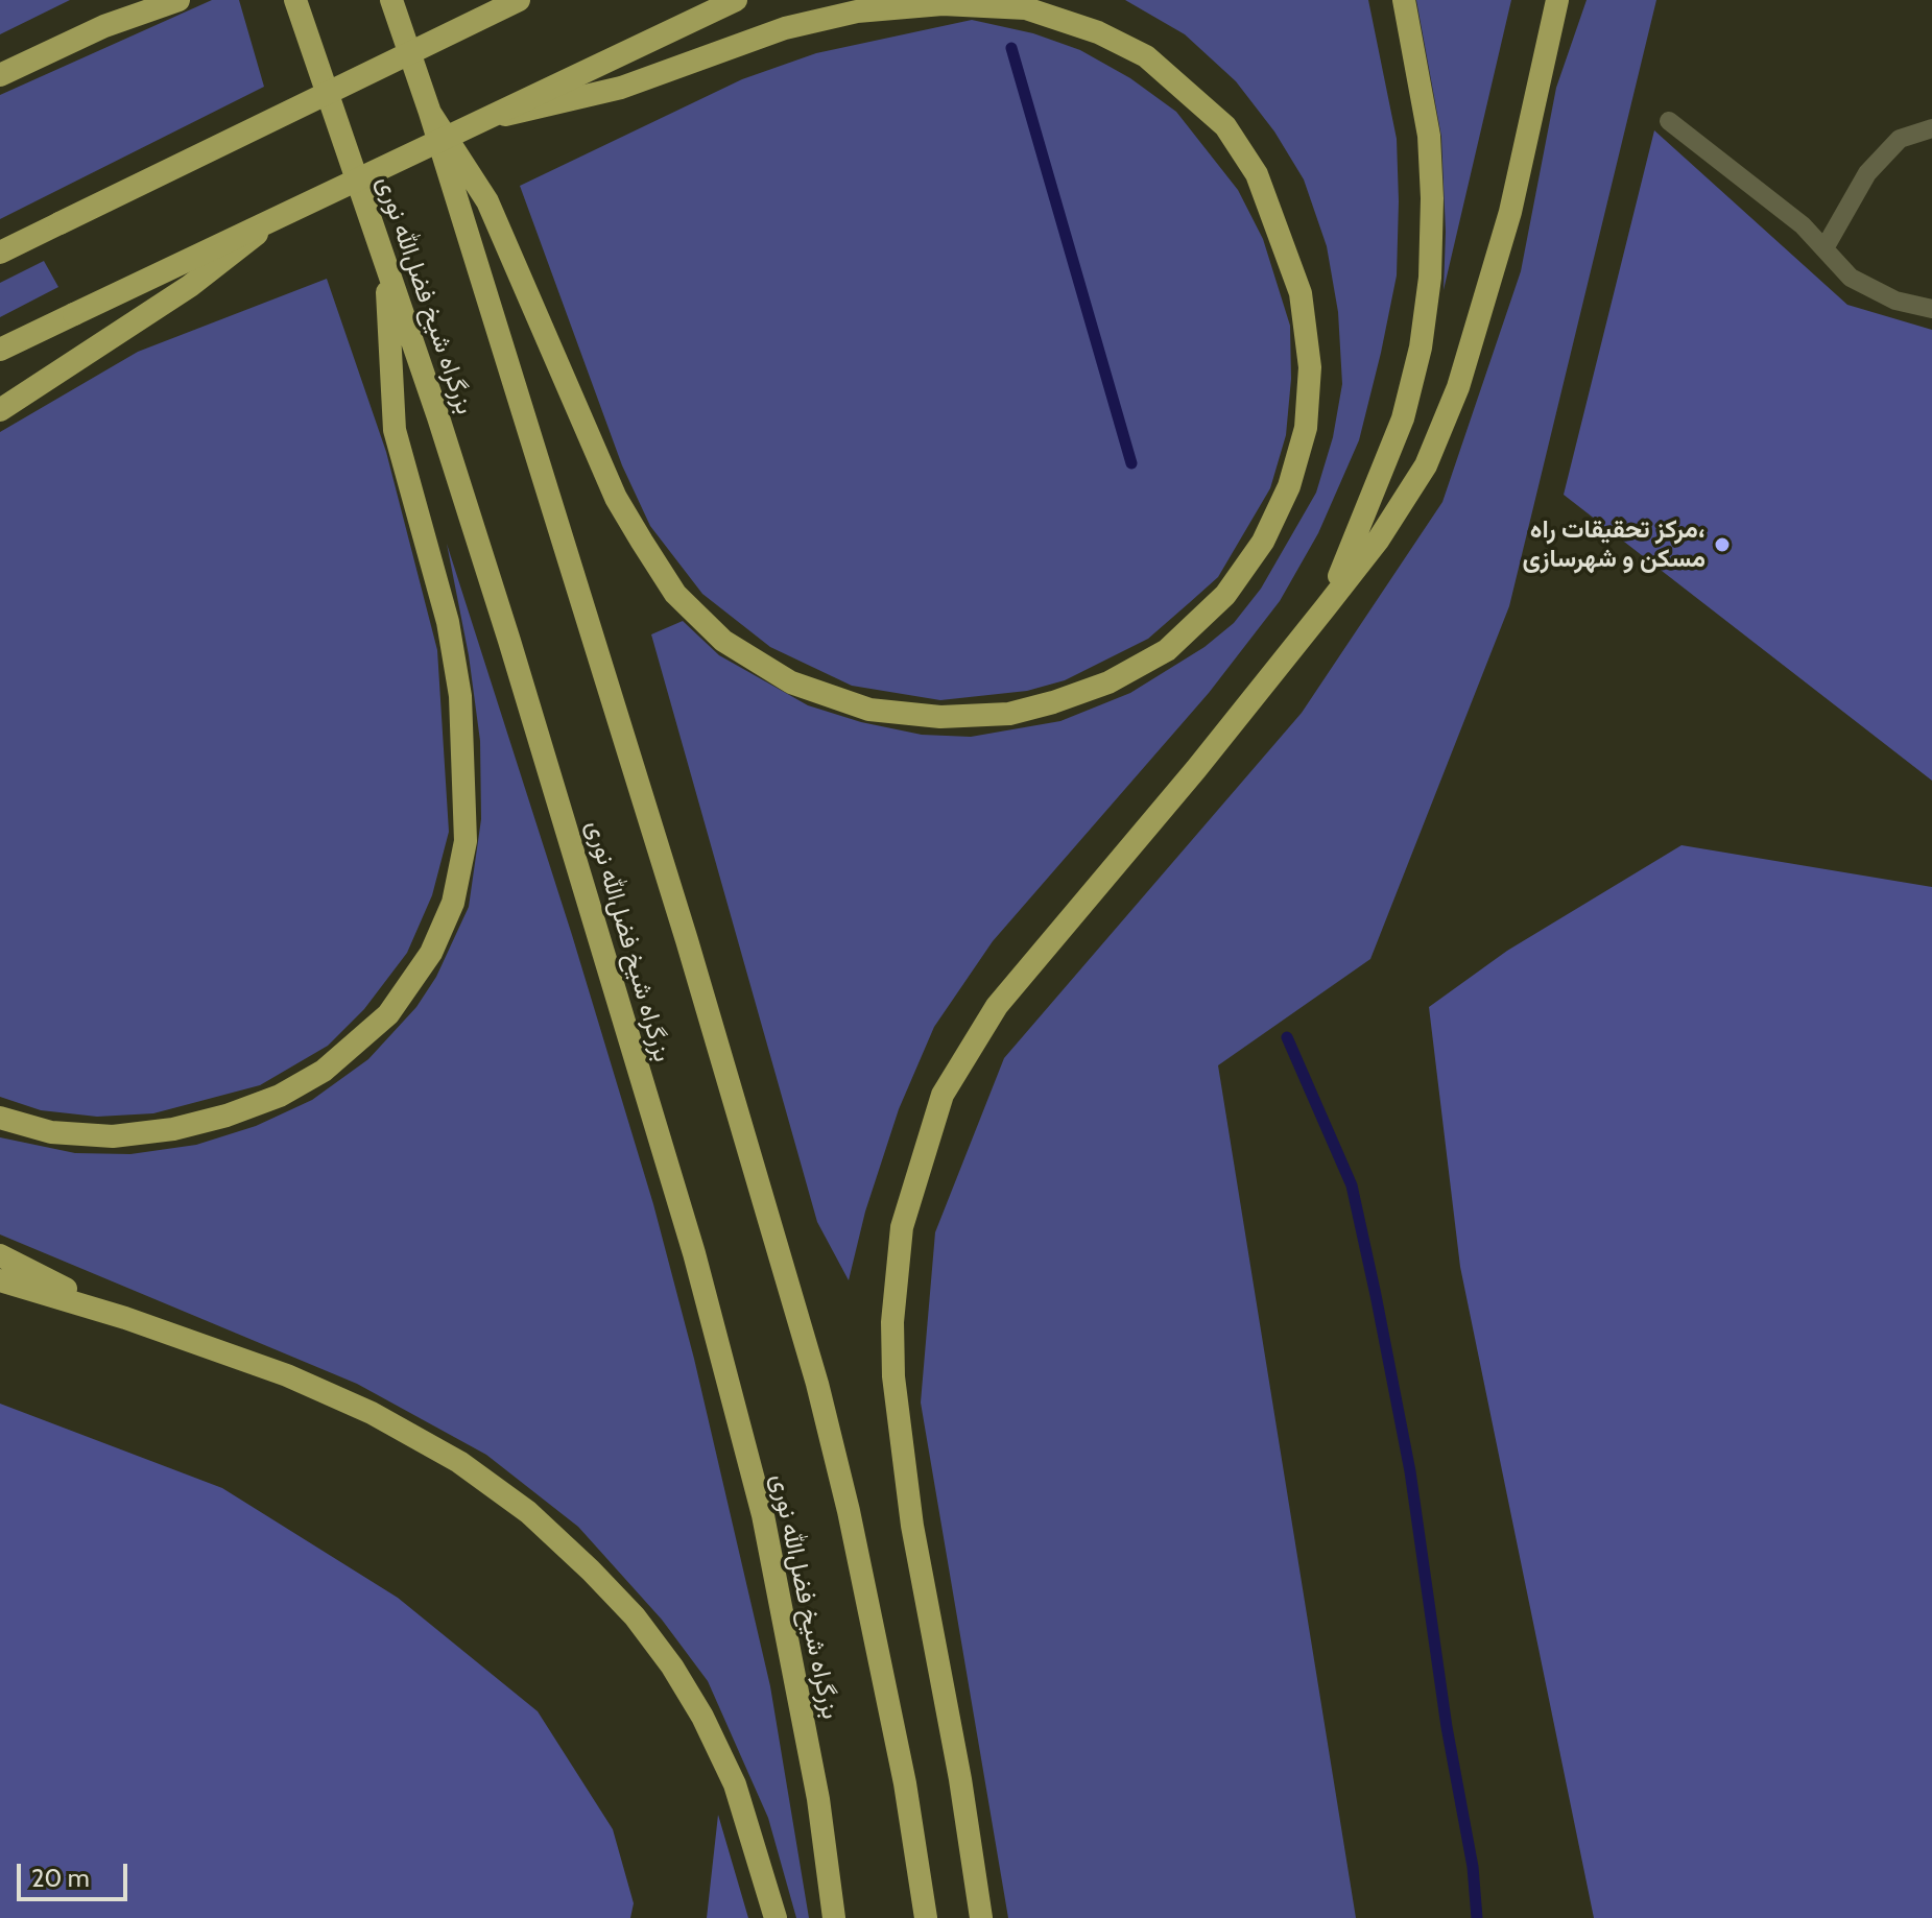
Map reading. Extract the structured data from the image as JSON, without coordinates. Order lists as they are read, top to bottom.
{
  "streets": {
    "highway": ["بزرگراه شیخ فضل‌الله نوری"]
  },
  "places": ["مرکز تحقیقات راه، مسکن و شهرسازی"],
  "scale_bar": "20 m"
}
